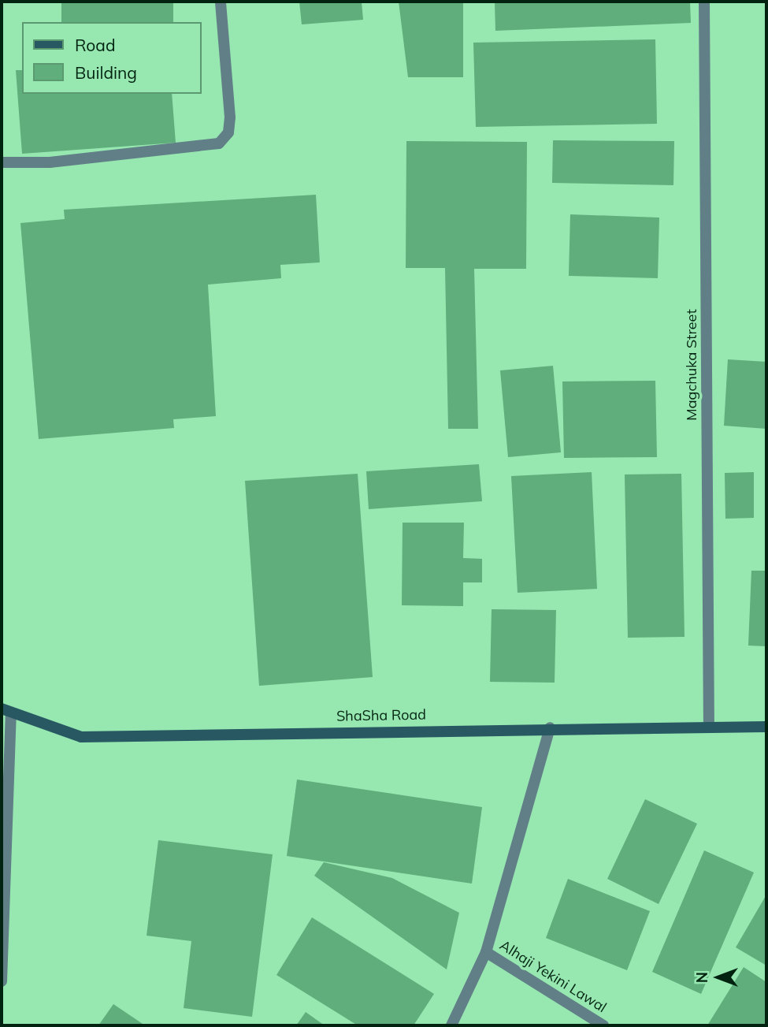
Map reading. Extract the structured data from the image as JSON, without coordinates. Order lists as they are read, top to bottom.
{
  "streets": {
    "street": ["Magchuka Street", "ShaSha Road", "Alhaji Yekini Lawal"]
  },
  "crossings": [
    ["Magchuka Street", "ShaSha Road"]
  ],
  "legend": ["Road", "Building"],
  "north": "left"
}
